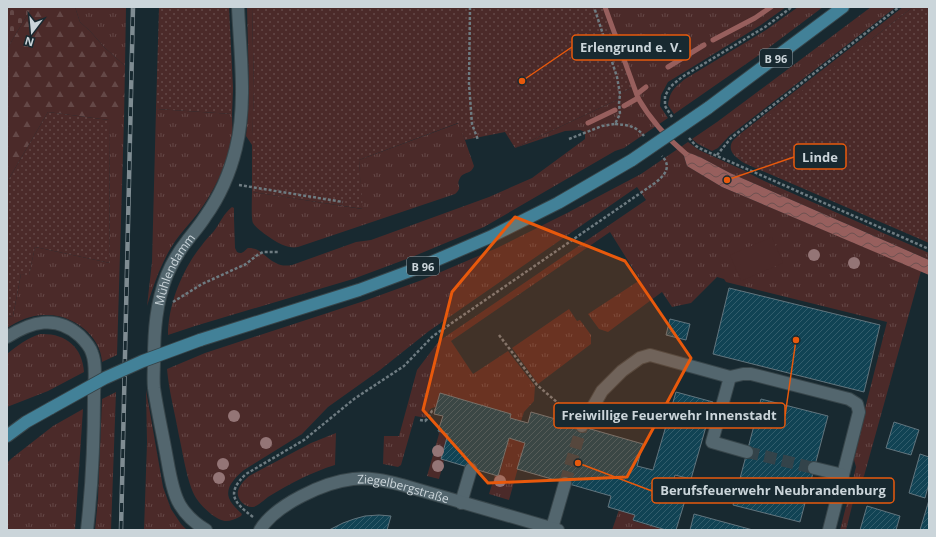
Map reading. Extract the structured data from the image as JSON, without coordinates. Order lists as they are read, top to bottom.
{
  "streets": {
    "main road": ["B 96"],
    "street": ["Mühlendamm", "Ziegelbergstraße"]
  },
  "places": [
    "Erlengrund e. V.",
    "Linde",
    "Freiwillige Feuerwehr Innenstadt",
    "Berufsfeuerwehr Neubrandenburg"
  ],
  "north": "bottom"
}
